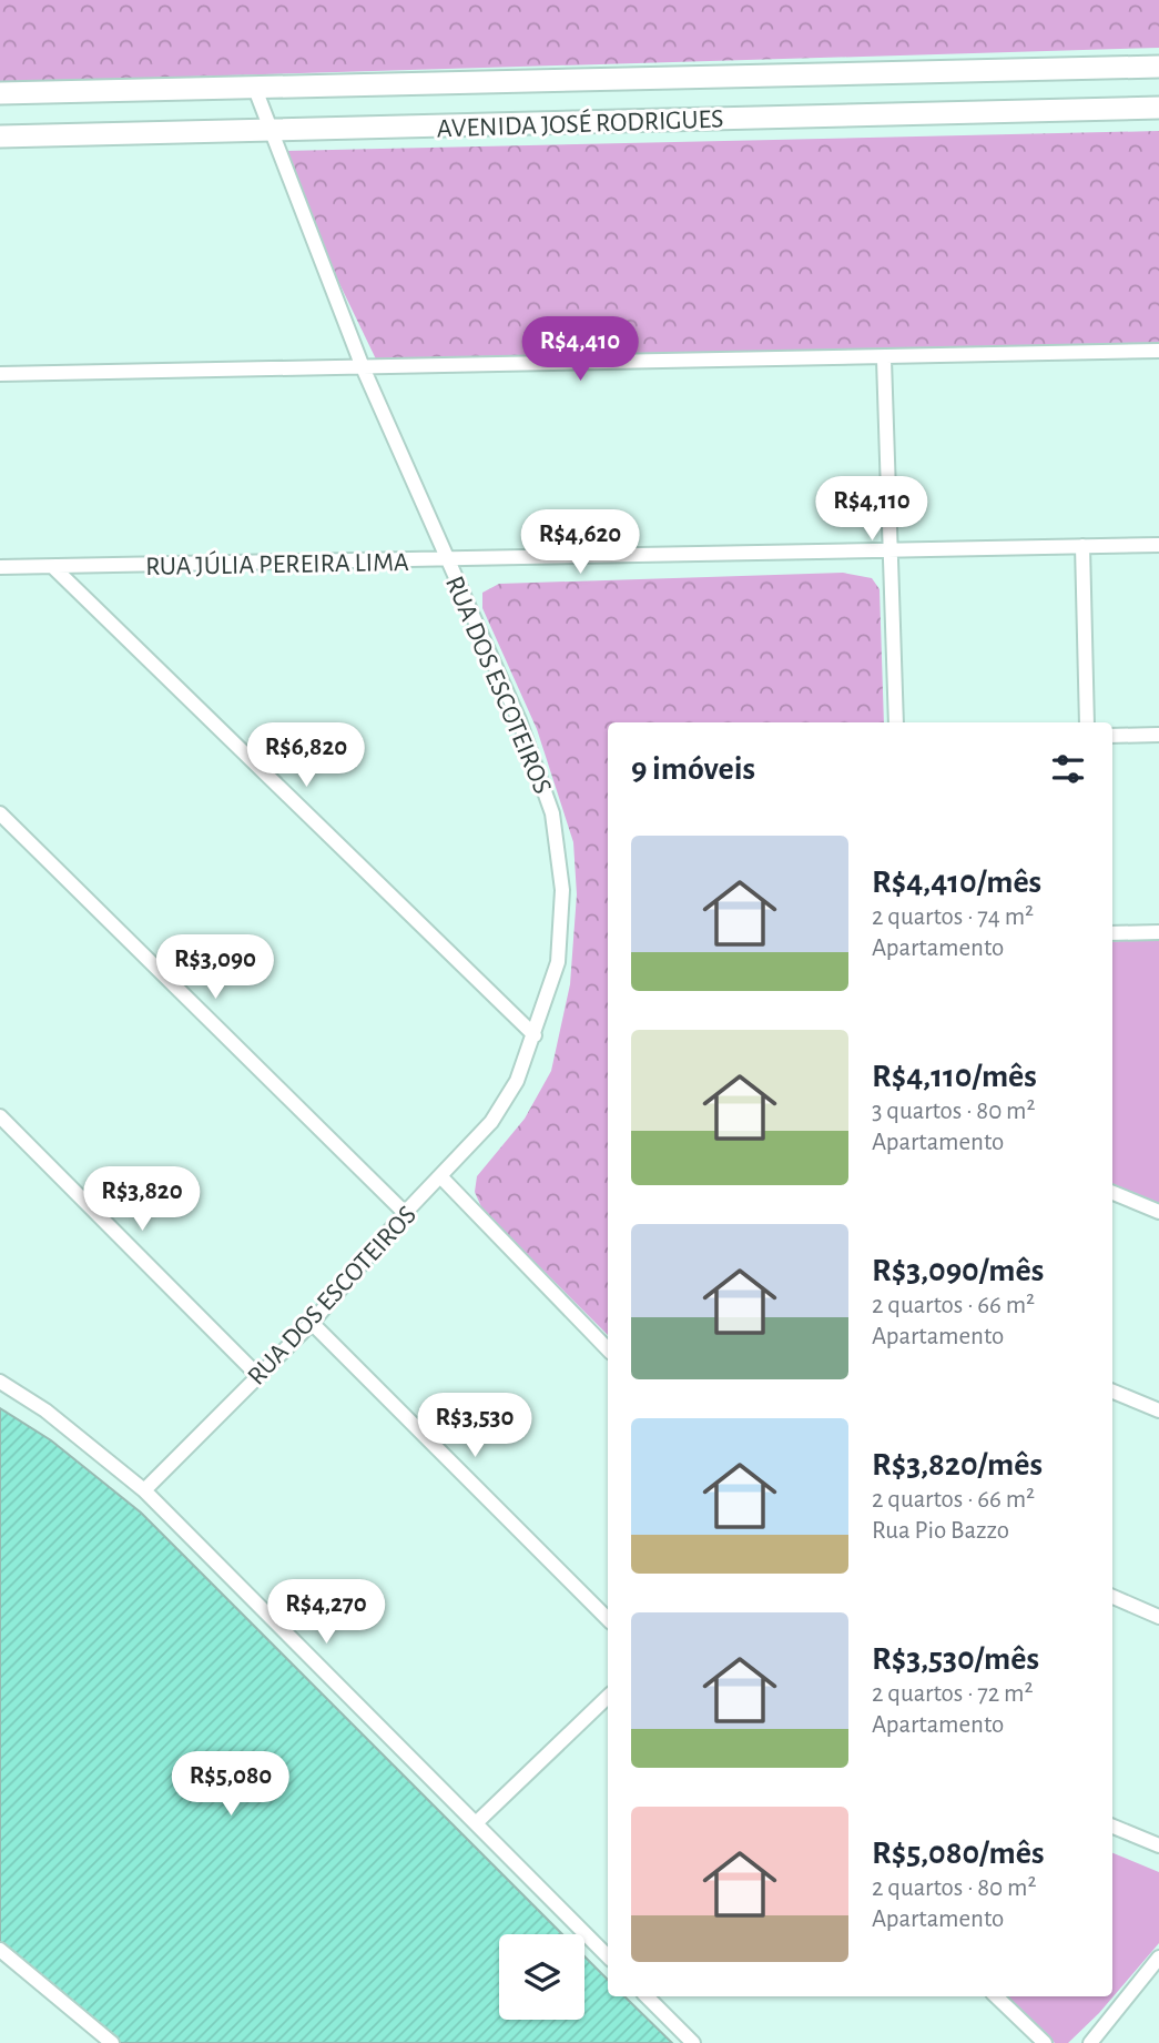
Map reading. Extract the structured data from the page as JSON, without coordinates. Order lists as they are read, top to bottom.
{
  "streets": {
    "street": ["AVENIDA JOSÉ RODRIGUES", "RUA JÚLIA PEREIRA LIMA", "RUA DOS ESCOTEIROS"]
  },
  "crossings": [
    ["AVENIDA JOSÉ RODRIGUES", "RUA DOS ESCOTEIROS"],
    ["RUA JÚLIA PEREIRA LIMA", "RUA DOS ESCOTEIROS"]
  ],
  "page": {
    "price": [
      "R$4,410",
      "R$4,110",
      "R$4,620",
      "R$6,820",
      "R$3,090",
      "R$3,820",
      "R$3,530",
      "R$4,270",
      "R$5,080"
    ],
    "heading": "9 imóveis",
    "list": [
      {
        "name": "R$4,410/mês",
        "note": "2 quartos · 74 m² · Apartamento"
      },
      {
        "name": "R$4,110/mês",
        "note": "3 quartos · 80 m² · Apartamento"
      },
      {
        "name": "R$3,090/mês",
        "note": "2 quartos · 66 m² · Apartamento"
      },
      {
        "name": "R$3,820/mês",
        "note": "2 quartos · 66 m² · Rua Pio Bazzo"
      },
      {
        "name": "R$3,530/mês",
        "note": "2 quartos · 72 m² · Apartamento"
      },
      {
        "name": "R$5,080/mês",
        "note": "2 quartos · 80 m² · Apartamento"
      }
    ]
  }
}
